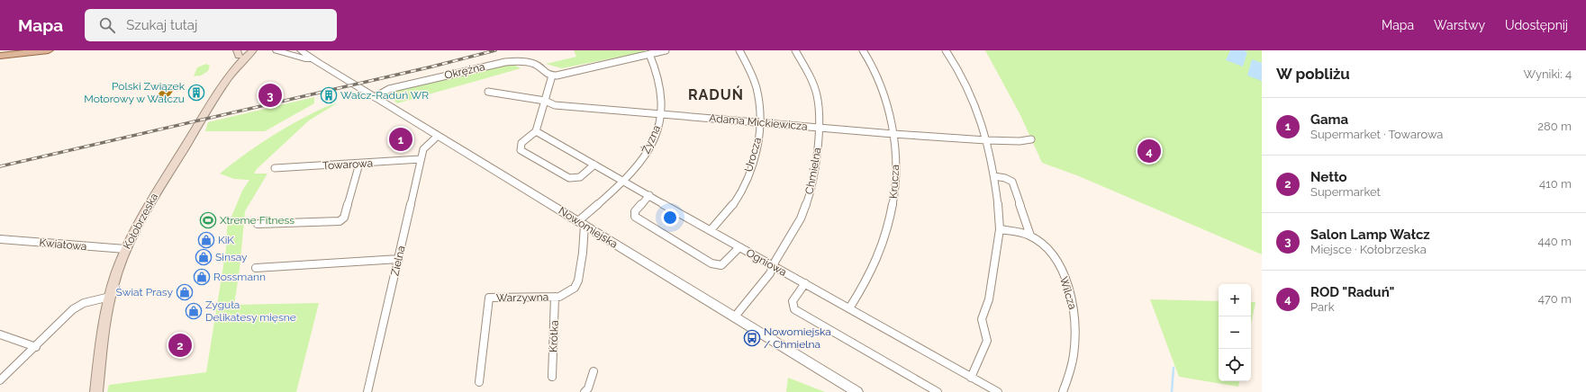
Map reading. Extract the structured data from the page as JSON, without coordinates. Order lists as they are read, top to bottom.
{
  "streets": {
    "main road": ["Kołobrzeska"],
    "street": [
      "Okrężna",
      "Adama Mickiewicza",
      "Żyzna",
      "Urocza",
      "Towarowa",
      "Chmielna",
      "Krucza",
      "Nowomiejska",
      "Kwiatowa",
      "Zielna",
      "Ogniowa",
      "Wilcza",
      "Warzywna",
      "Krótka"
    ]
  },
  "crossings": [
    ["Okrężna", "Nowomiejska"],
    ["Adama Mickiewicza", "Żyzna"],
    ["Adama Mickiewicza", "Urocza"],
    ["Adama Mickiewicza", "Chmielna"],
    ["Adama Mickiewicza", "Krucza"],
    ["Żyzna", "Nowomiejska"],
    ["Żyzna", "Ogniowa"],
    ["Żyzna", "Warzywna"],
    ["Urocza", "Ogniowa"],
    ["Towarowa", "Zielna"],
    ["Chmielna", "Nowomiejska"],
    ["Chmielna", "Ogniowa"],
    ["Krucza", "Ogniowa"],
    ["Kołobrzeska", "Kwiatowa"],
    ["Nowomiejska", "Zielna"],
    ["Nowomiejska", "Warzywna"],
    ["Warzywna", "Krótka"]
  ],
  "districts": ["RADUŃ"],
  "places": {
    "building": ["Polski Związek Motorowy w Wałczu", "Wałcz-Raduń WR"],
    "sports": ["Xtreme Fitness"],
    "shop": [
      "KiK",
      "Sinsay",
      "Rossmann",
      "Świat Prasy",
      "Zyguła Delikatesy mięsne"
    ],
    "bus stop": ["Nowomiejska / Chmielna"]
  },
  "page": {
    "header": "Mapa",
    "search": "Szukaj tutaj",
    "nav": ["Mapa", "Warstwy", "Udostępnij"],
    "heading": ["W pobliżu", "Wyniki: 4"],
    "pins": [
      "3",
      "1",
      "4",
      "2"
    ],
    "list": [
      {
        "mark": "1",
        "name": "Gama",
        "note": "Supermarket · Towarowa",
        "value": "280 m"
      },
      {
        "mark": "2",
        "name": "Netto",
        "note": "Supermarket",
        "value": "410 m"
      },
      {
        "mark": "3",
        "name": "Salon Lamp Wałcz",
        "note": "Miejsce · Kołobrzeska",
        "value": "440 m"
      },
      {
        "mark": "4",
        "name": "ROD \"Raduń\"",
        "note": "Park",
        "value": "470 m"
      }
    ],
    "map_buttons": ["+", "−"]
  }
}
